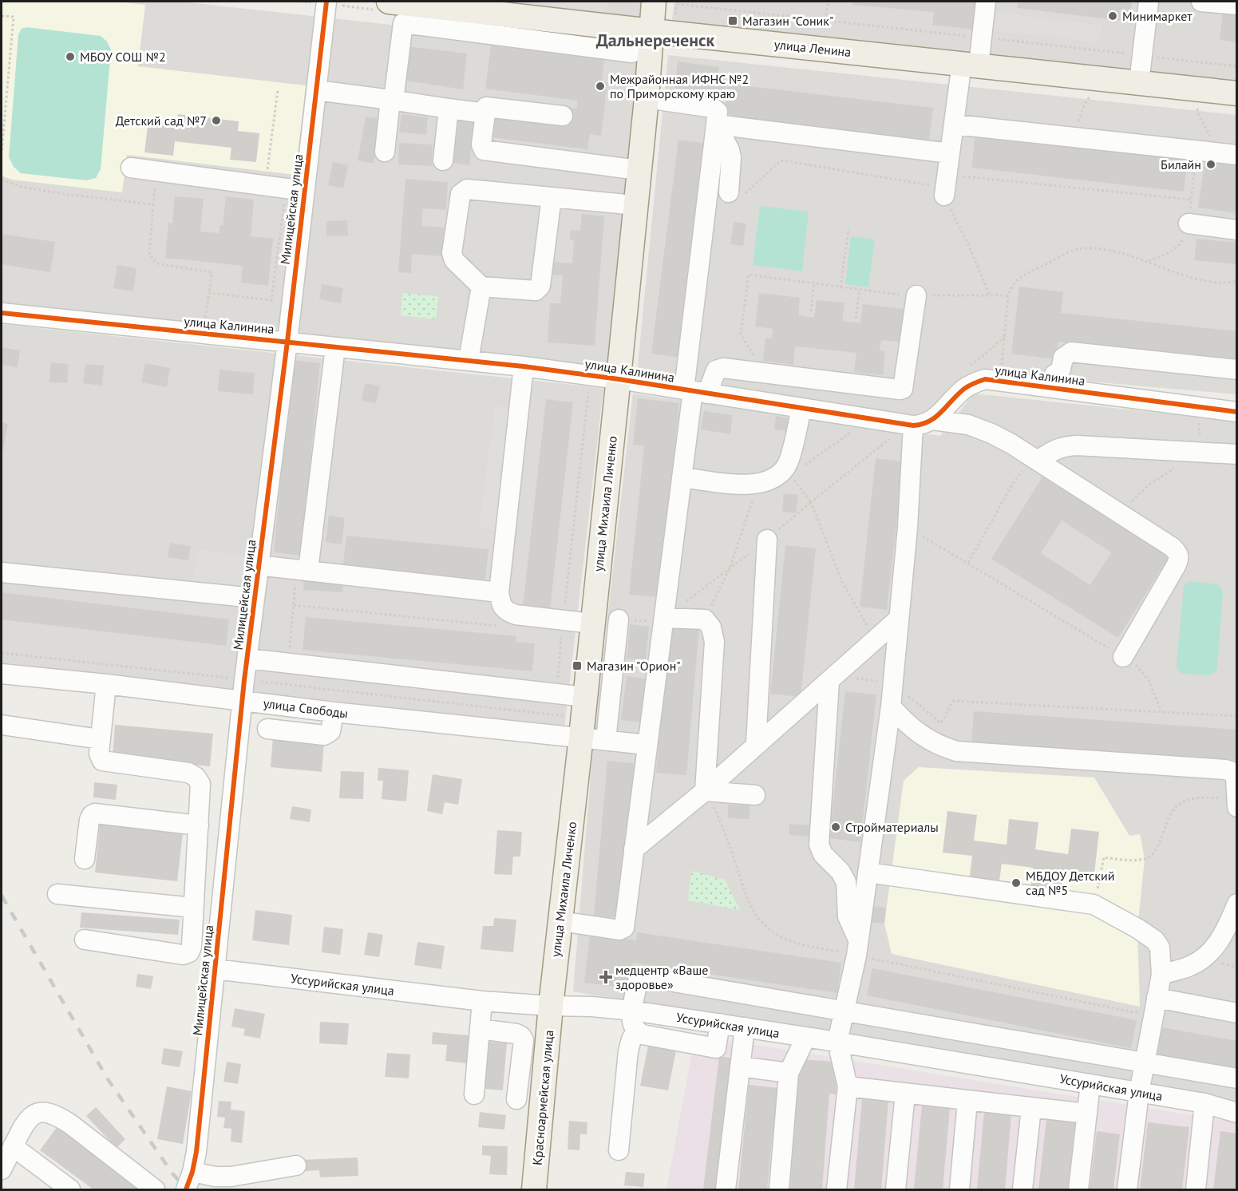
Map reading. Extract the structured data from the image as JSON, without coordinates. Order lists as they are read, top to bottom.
{
  "streets": {
    "main road": ["улица Ленина", "улица Михаила Личенко", "Красноармейская улица"],
    "street": [
      "Милицейская улица",
      "улица Калинина",
      "улица Свободы",
      "Уссурийская улица"
    ]
  },
  "crossings": [
    ["улица Ленина", "улица Михаила Личенко"],
    ["Милицейская улица", "улица Калинина"],
    ["Милицейская улица", "улица Свободы"],
    ["Милицейская улица", "Уссурийская улица"],
    ["улица Калинина", "улица Михаила Личенко"],
    ["улица Михаила Личенко", "улица Свободы"],
    ["улица Михаила Личенко", "Уссурийская улица"],
    ["улица Михаила Личенко", "Красноармейская улица"],
    ["Уссурийская улица", "Красноармейская улица"]
  ],
  "districts": ["Дальнереченск"],
  "places": {
    "other": [
      "Минимаркет",
      "МБОУ СОШ №2",
      "Межрайонная ИФНС №2 по Приморскому краю",
      "Детский сад №7",
      "Билайн",
      "Стройматериалы",
      "МБДОУ Детский сад №5"
    ],
    "transit": ["Магазин \"Соник\"", "Магазин \"Орион\""],
    "health": ["медцентр «Ваше здоровье»"]
  }
}
